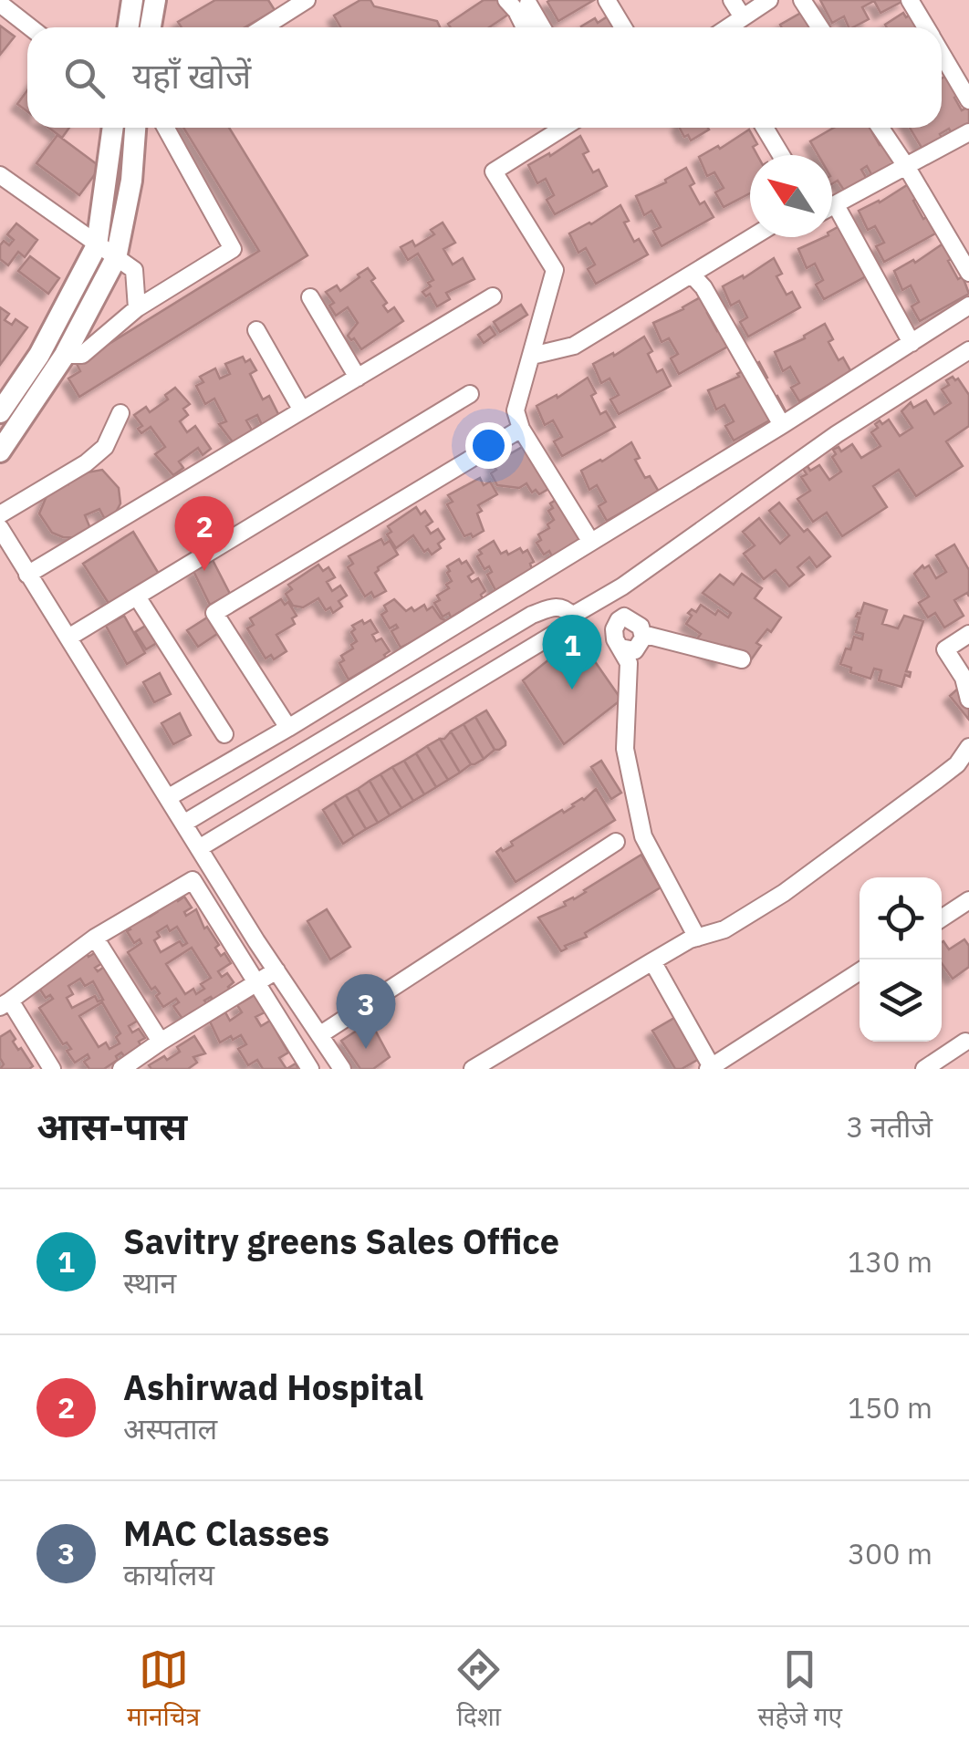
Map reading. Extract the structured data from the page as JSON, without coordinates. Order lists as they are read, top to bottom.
{
  "north": "top left",
  "page": {
    "search": "यहाँ खोजें",
    "pins": ["2", "1", "3"],
    "heading": ["आस-पास", "3 नतीजे"],
    "list": [
      {
        "mark": "1",
        "name": "Savitry greens Sales Office",
        "note": "स्थान",
        "value": "130 m"
      },
      {
        "mark": "2",
        "name": "Ashirwad Hospital",
        "note": "अस्पताल",
        "value": "150 m"
      },
      {
        "mark": "3",
        "name": "MAC Classes",
        "note": "कार्यालय",
        "value": "300 m"
      }
    ],
    "nav": ["मानचित्र", "दिशा", "सहेजे गए"]
  }
}
